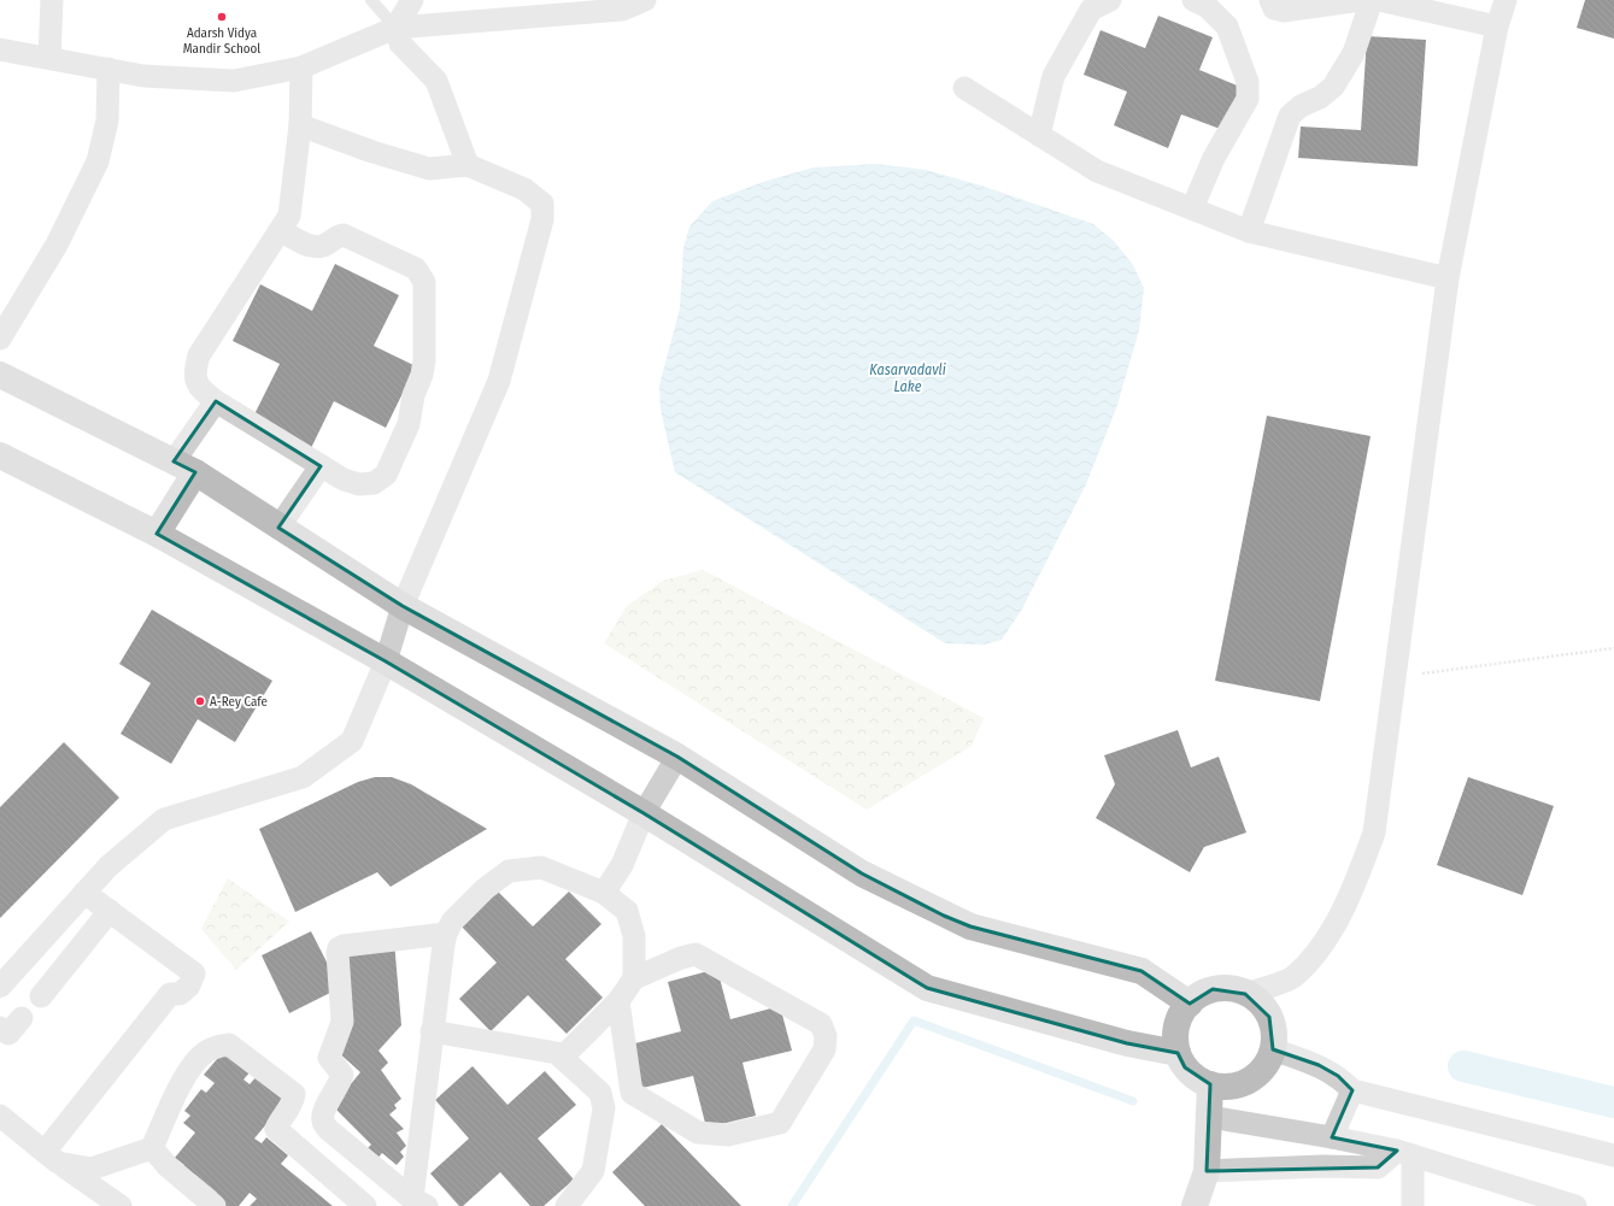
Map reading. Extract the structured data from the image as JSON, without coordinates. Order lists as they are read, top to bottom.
{
  "water": ["Kasarvadavli Lake"],
  "places": ["Adarsh Vidya Mandir School", "A-Rey Cafe"]
}
